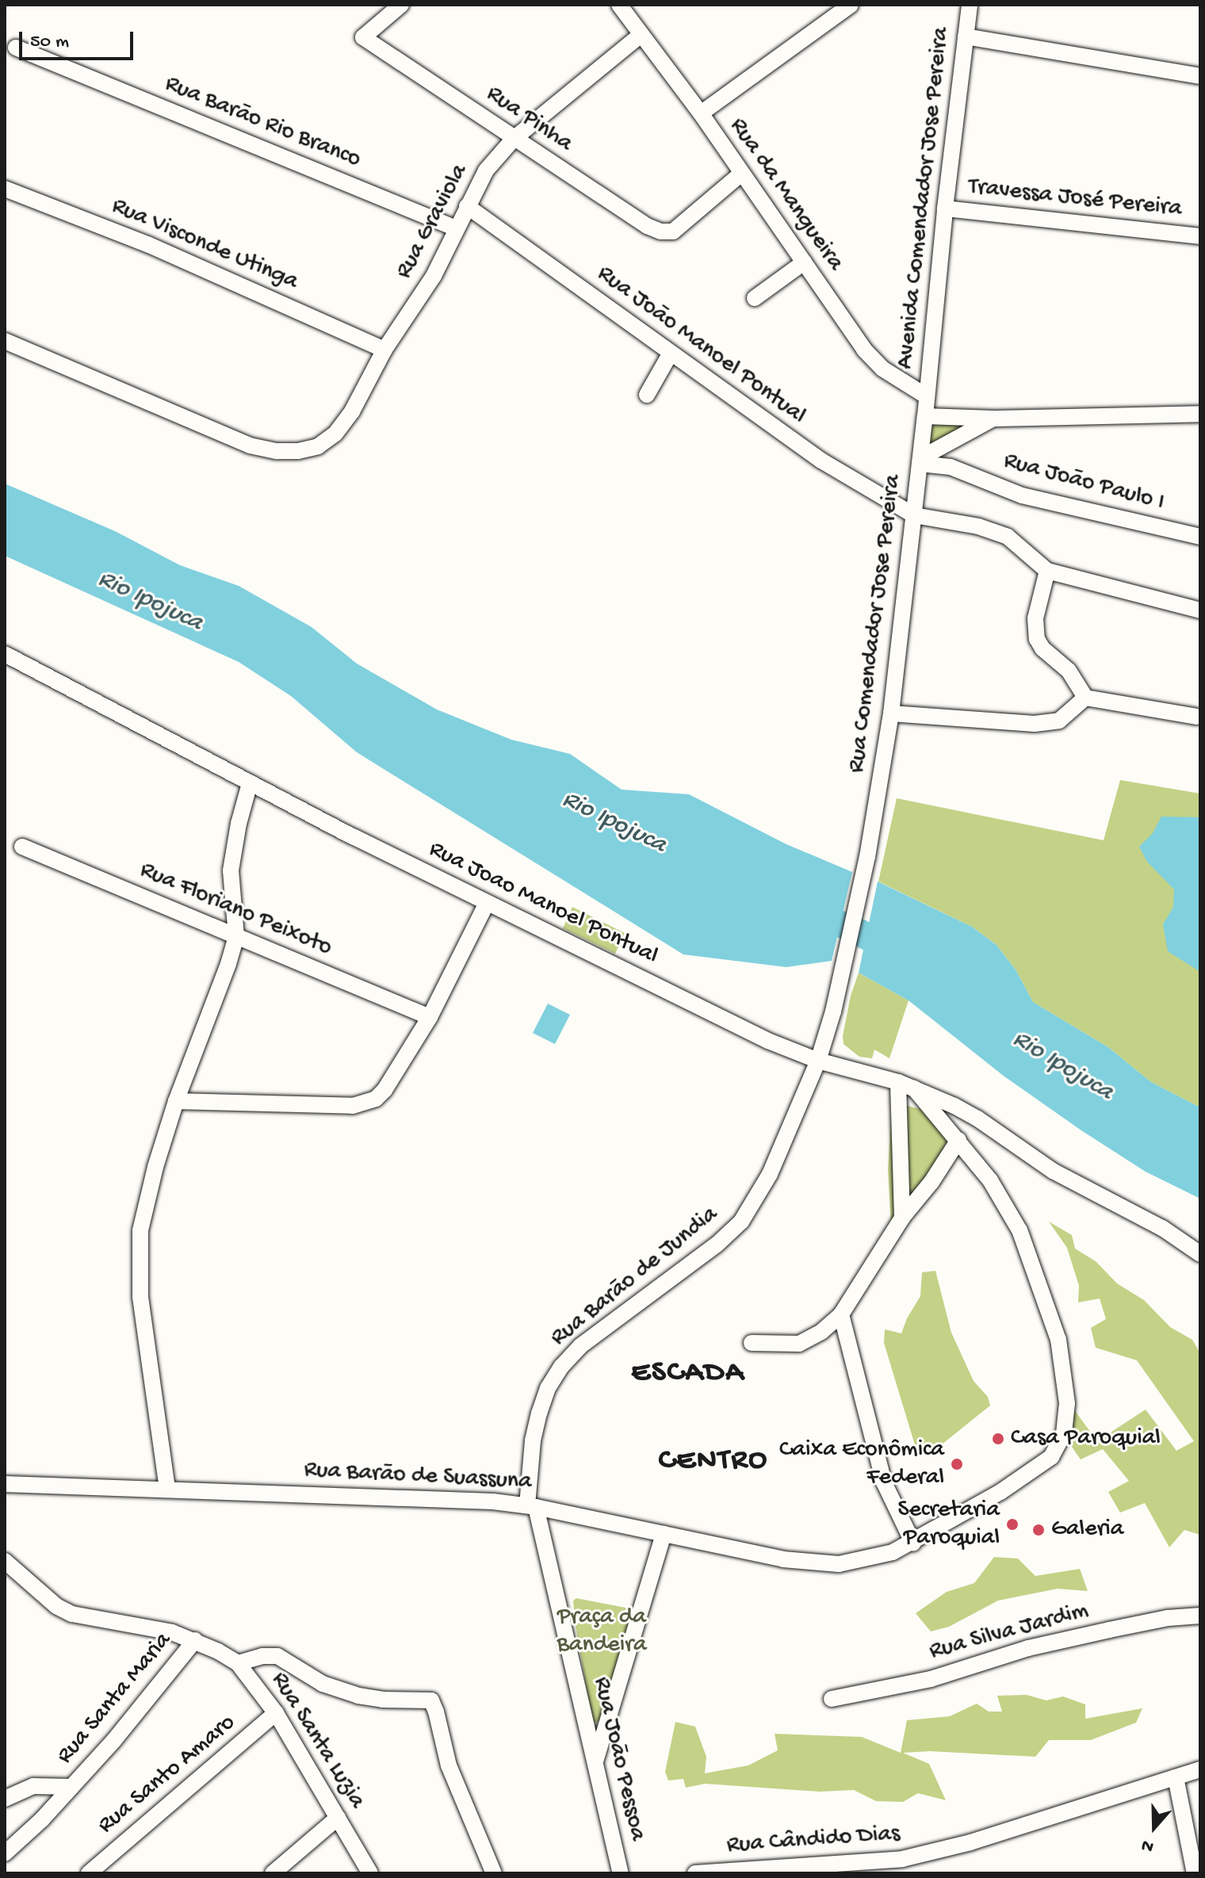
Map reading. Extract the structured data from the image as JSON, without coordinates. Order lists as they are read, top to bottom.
{
  "streets": {
    "street": [
      "Rua Pinha",
      "Rua Barão Rio Branco",
      "Rua da Mangueira",
      "Avenida Comendador Jose Pereira",
      "Travessa José Pereira",
      "Rua Graviola",
      "Rua Visconde Utinga",
      "Rua João Manoel Pontual",
      "Rua João Paulo I",
      "Rua Comendador Jose Pereira",
      "Rua Joao Manoel Pontual",
      "Rua Floriano Peixoto",
      "Rua Barão de Jundia",
      "Rua Barão de Suassuna",
      "Rua Silva Jardim",
      "Rua Santa Maria",
      "Rua Santa Luzia",
      "Rua João Pessoa",
      "Rua Santo Amaro",
      "Rua Cândido Dias"
    ]
  },
  "crossings": [
    ["Rua Pinha", "Rua da Mangueira"],
    ["Rua Pinha", "Rua Graviola"],
    ["Rua Barão Rio Branco", "Rua Graviola"],
    ["Rua da Mangueira", "Avenida Comendador Jose Pereira"],
    ["Rua da Mangueira", "Rua Graviola"],
    ["Rua da Mangueira", "Rua Comendador Jose Pereira"],
    ["Avenida Comendador Jose Pereira", "Travessa José Pereira"],
    ["Avenida Comendador Jose Pereira", "Rua Comendador Jose Pereira"],
    ["Rua Graviola", "Rua Visconde Utinga"],
    ["Rua Graviola", "Rua João Manoel Pontual"],
    ["Rua João Manoel Pontual", "Rua Comendador Jose Pereira"],
    ["Rua João Paulo I", "Rua Comendador Jose Pereira"],
    ["Rua Comendador Jose Pereira", "Rua Barão de Jundia"],
    ["Rua Joao Manoel Pontual", "Rua Barão de Jundia"],
    ["Rua Barão de Jundia", "Rua Barão de Suassuna"],
    ["Rua Barão de Jundia", "Rua João Pessoa"],
    ["Rua Barão de Suassuna", "Rua João Pessoa"],
    ["Rua Santa Maria", "Rua Santa Luzia"],
    ["Rua Santa Luzia", "Rua Santo Amaro"]
  ],
  "districts": ["ESCADA", "CENTRO"],
  "water": ["Rio Ipojuca"],
  "parks": ["Praça da Bandeira"],
  "places": [
    "Casa Paroquial",
    "Caixa Econômica Federal",
    "Secretaria Paroquial",
    "Galeria"
  ],
  "scale_bar": "50 m",
  "north": "bottom"
}
